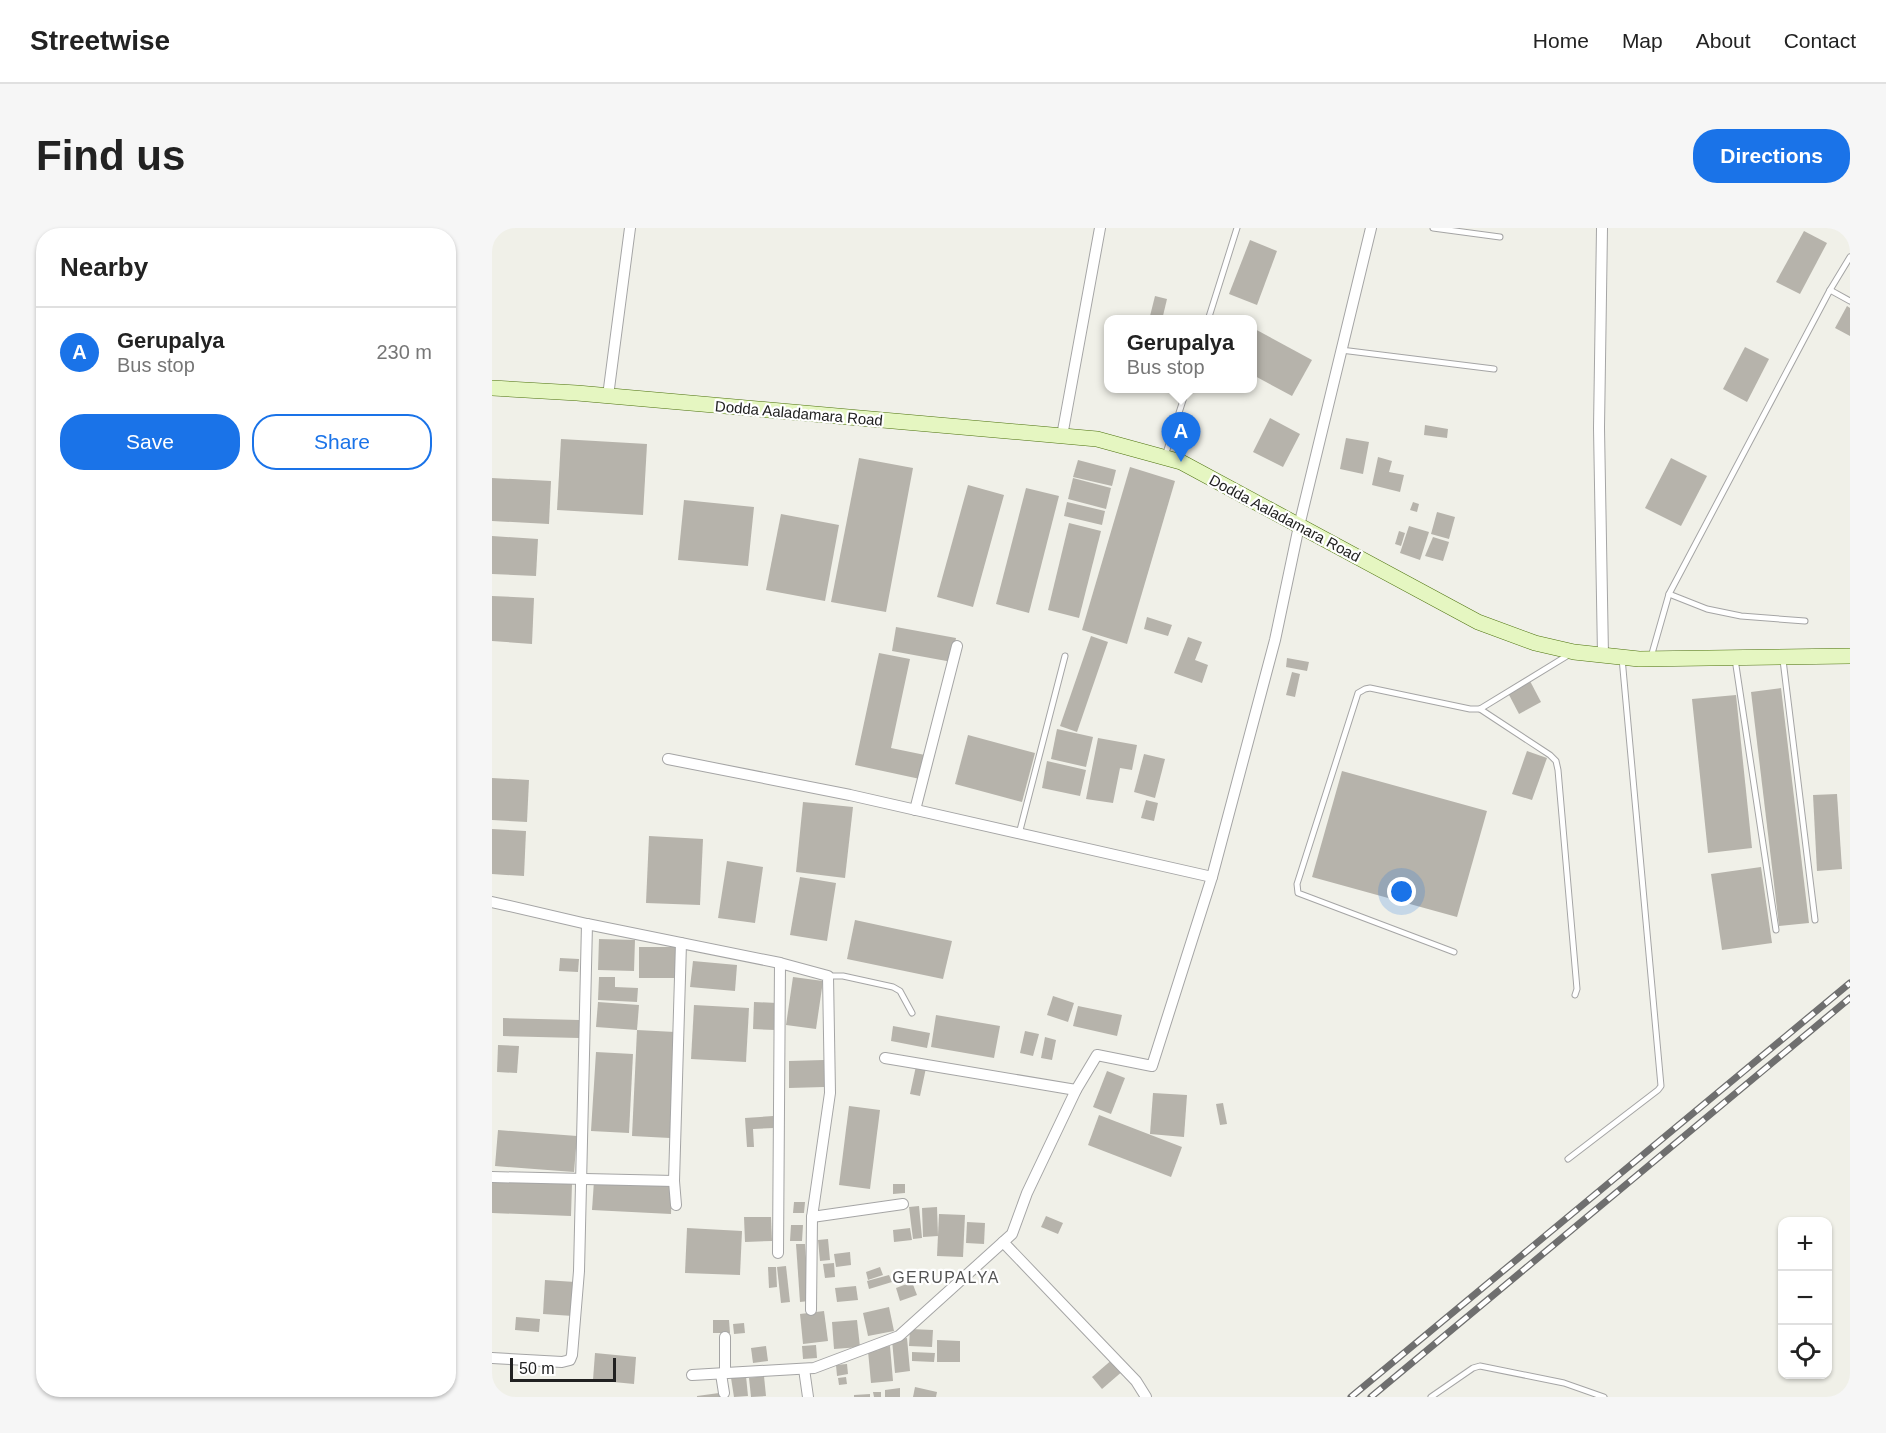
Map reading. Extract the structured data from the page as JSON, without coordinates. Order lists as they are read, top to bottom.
{
  "streets": {
    "main road": ["Dodda Aaladamara Road"]
  },
  "districts": ["GERUPALYA"],
  "scale_bar": "50 m",
  "page": {
    "header": "Streetwise",
    "nav": [
      "Home",
      "Map",
      "About",
      "Contact"
    ],
    "buttons": [
      "Directions",
      ["Save", "Share"]
    ],
    "title": "Find us",
    "heading": "Nearby",
    "list": [
      {
        "mark": "A",
        "name": "Gerupalya",
        "note": "Bus stop",
        "value": "230 m"
      }
    ],
    "popup": ["Gerupalya", "Bus stop"],
    "pins": "A",
    "map_buttons": ["+", "−"],
    "scale": "50 m"
  }
}
